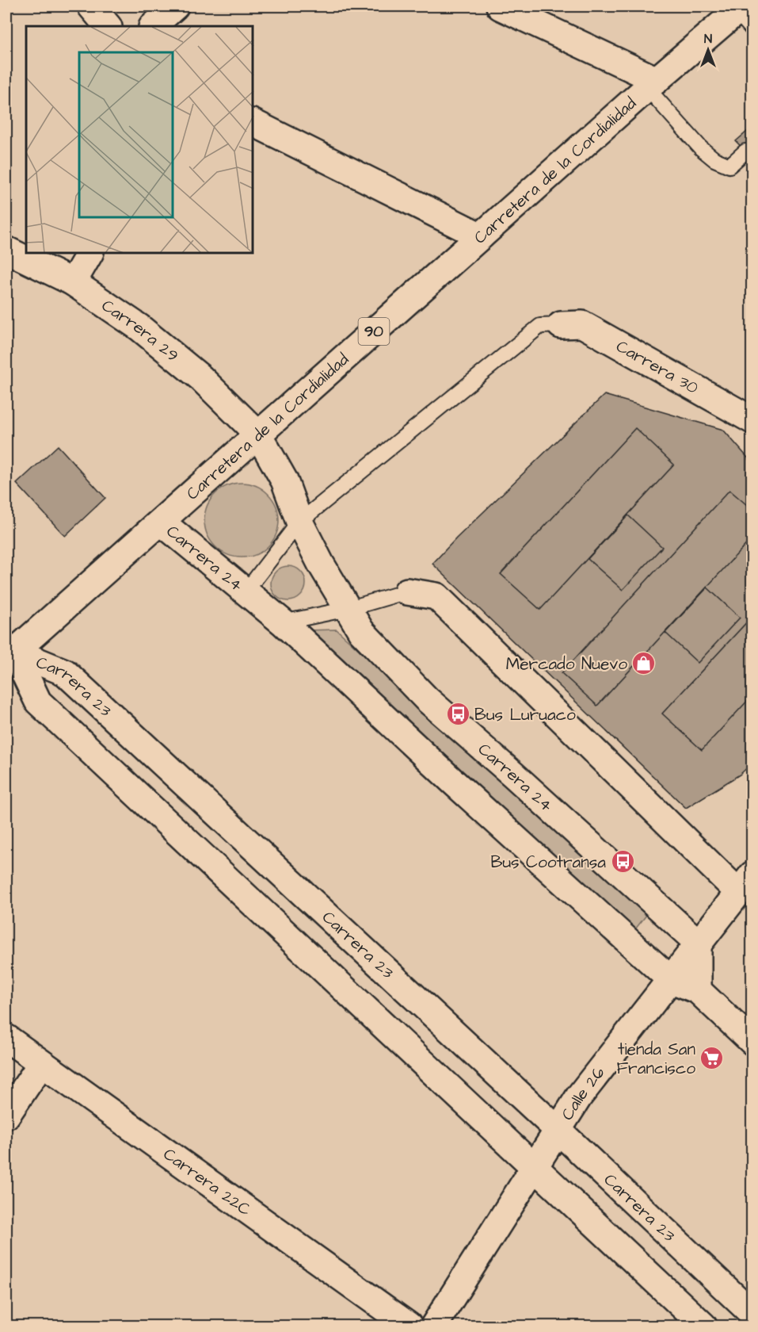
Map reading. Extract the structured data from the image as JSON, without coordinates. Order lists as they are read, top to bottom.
{
  "streets": {
    "main road": [
      "Carretera de la Cordialidad",
      "Carrera 29",
      "90",
      "Carrera 30",
      "Carrera 24",
      "Carrera 23",
      "Calle 26",
      "Carrera 22C"
    ]
  },
  "crossings": [
    ["Carretera de la Cordialidad", "Carrera 29"],
    ["Carretera de la Cordialidad", "Carrera 24"],
    ["Carretera de la Cordialidad", "Carrera 23"],
    ["Carrera 29", "Carrera 24"],
    ["Carrera 24", "Calle 26"],
    ["Carrera 23", "Calle 26"]
  ],
  "places": {
    "shop": ["Mercado Nuevo"],
    "bus stop": ["Bus Luruaco", "Bus Cootransa"],
    "supermarket": ["tienda San Francisco"]
  },
  "north": "top"
}
